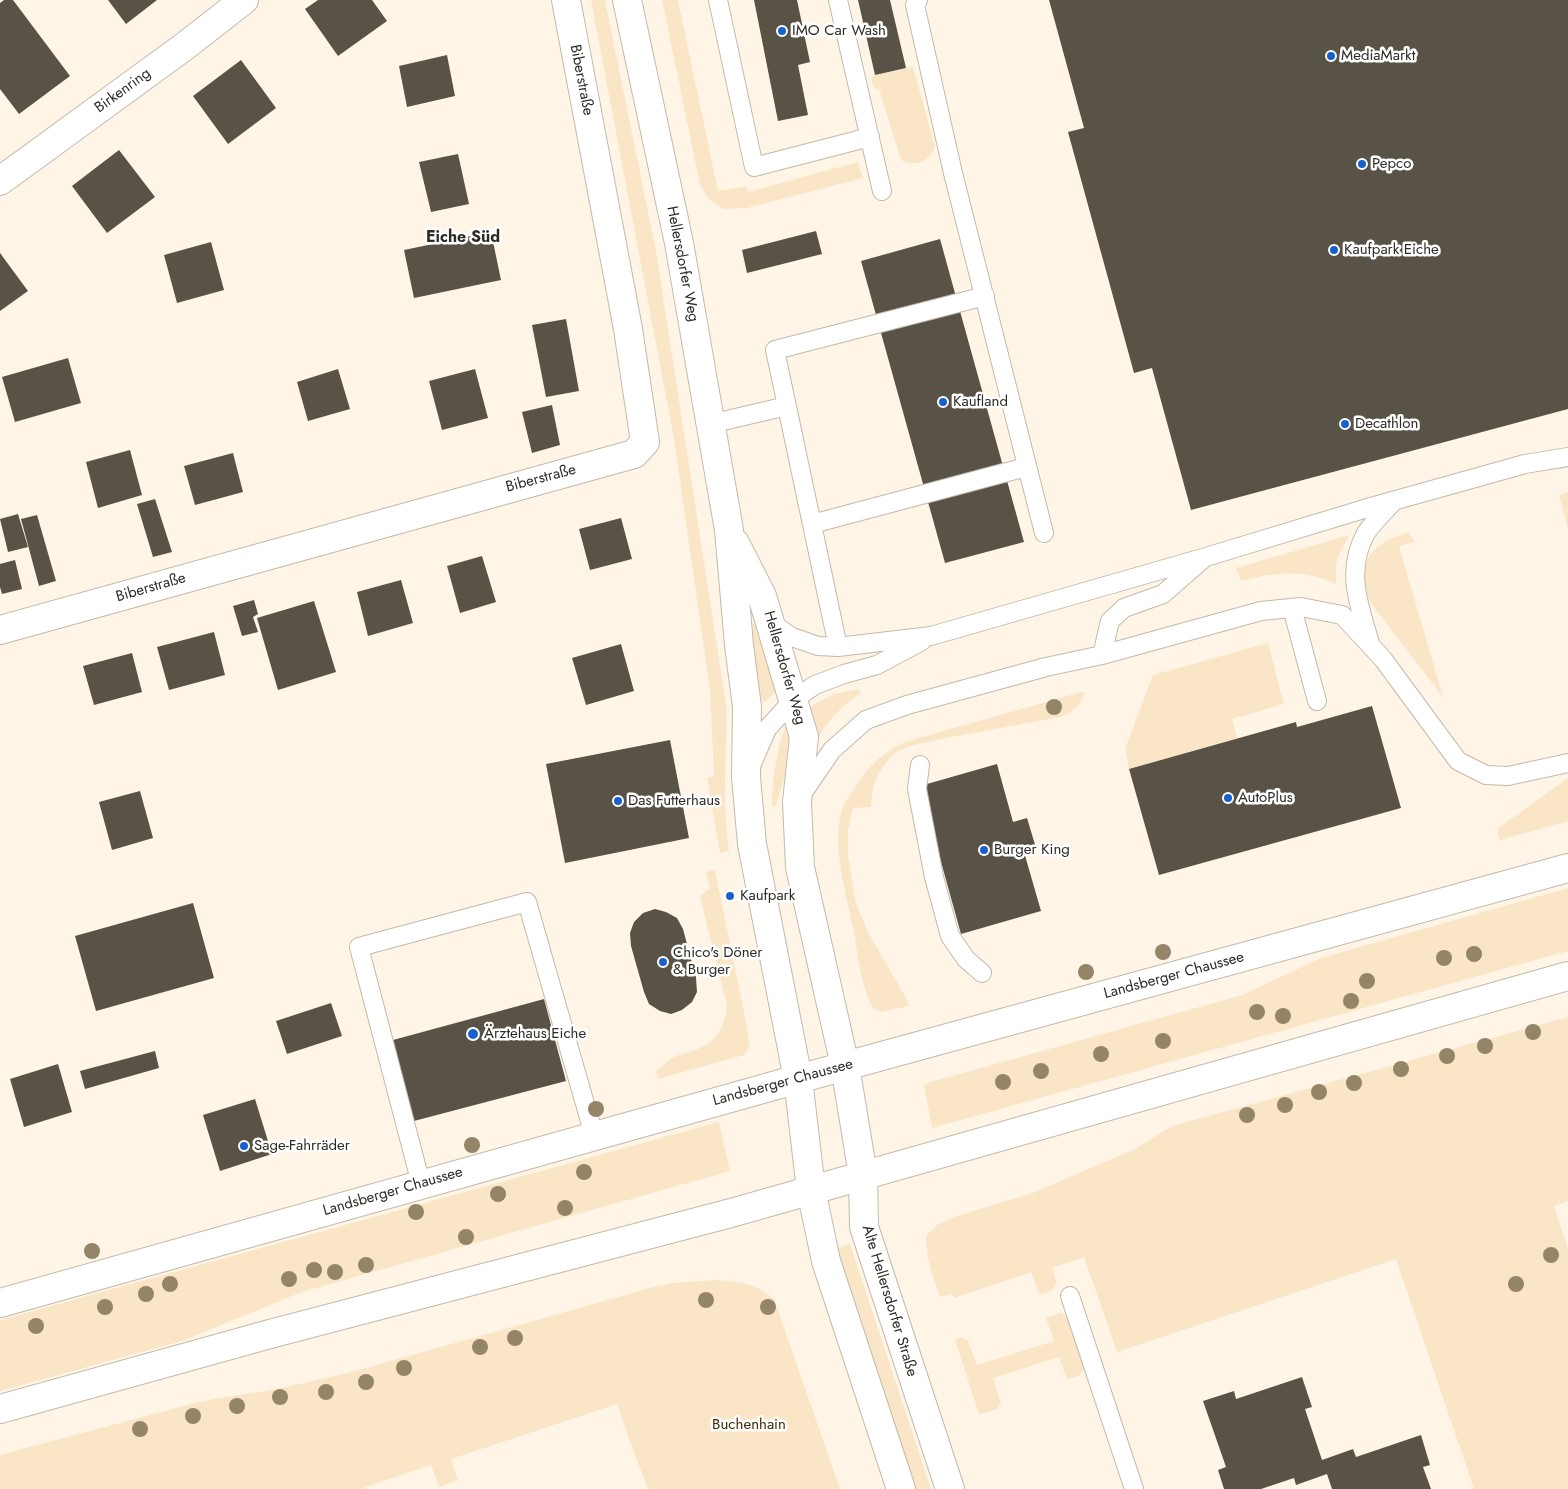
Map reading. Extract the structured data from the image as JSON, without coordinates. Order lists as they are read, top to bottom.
{
  "streets": {
    "street": [
      "Biberstraße",
      "Birkenring",
      "Hellersdorfer Weg",
      "Landsberger Chaussee",
      "Alte Hellersdorfer Straße"
    ]
  },
  "crossings": [
    ["Hellersdorfer Weg", "Landsberger Chaussee"],
    ["Hellersdorfer Weg", "Alte Hellersdorfer Straße"]
  ],
  "districts": ["Eiche Süd"],
  "parks": ["Buchenhain"],
  "places": [
    "IMO Car Wash",
    "MediaMarkt",
    "Pepco",
    "Kaufpark Eiche",
    "Kaufland",
    "Decathlon",
    "AutoPlus",
    "Das Futterhaus",
    "Burger King",
    "Kaufpark",
    "Chico's Döner & Burger",
    "Ärztehaus Eiche",
    "Sage-Fahrräder"
  ]
}
